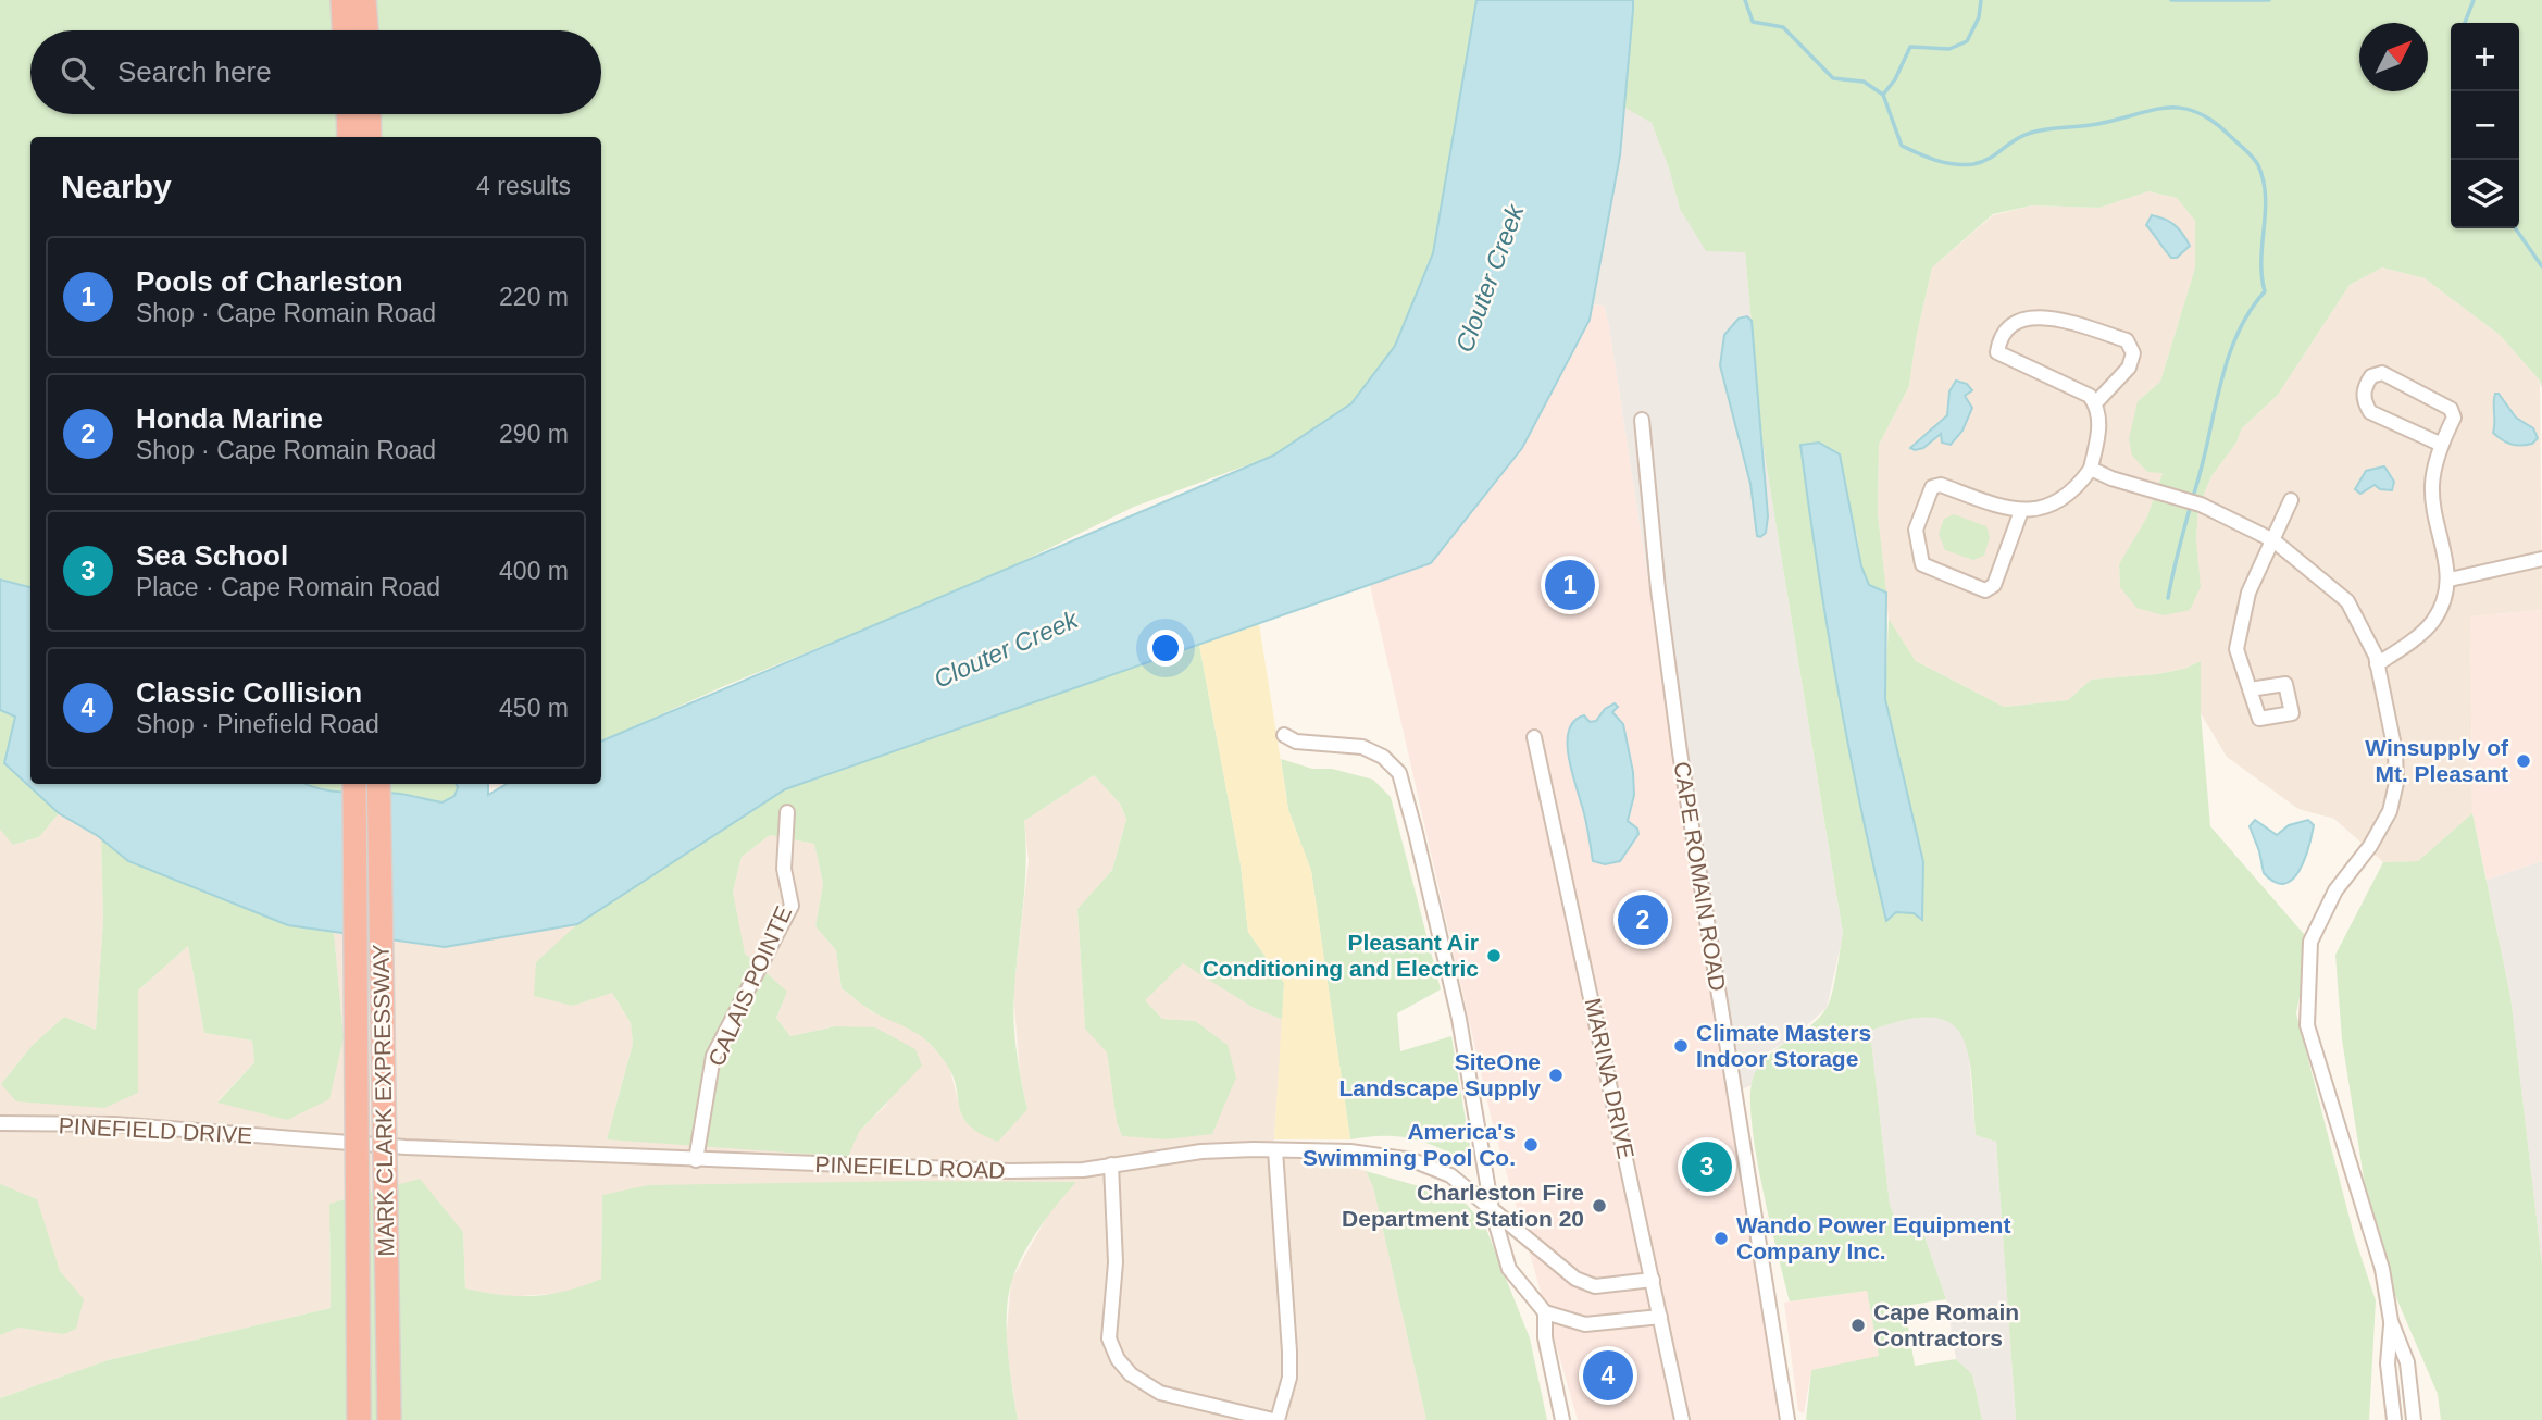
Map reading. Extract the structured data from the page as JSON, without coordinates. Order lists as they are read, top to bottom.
{
  "streets": {
    "highway": ["MARK CLARK EXPRESSWAY"],
    "street": [
      "CAPE ROMAIN ROAD",
      "CALAIS POINTE",
      "MARINA DRIVE",
      "PINEFIELD DRIVE",
      "PINEFIELD ROAD"
    ]
  },
  "crossings": [
    ["CALAIS POINTE", "PINEFIELD ROAD"],
    ["MARINA DRIVE", "PINEFIELD ROAD"],
    ["PINEFIELD DRIVE", "PINEFIELD ROAD"]
  ],
  "water": ["Clouter Creek"],
  "places": [
    "Winsupply of Mt. Pleasant",
    "Pleasant Air Conditioning and Electric",
    "Climate Masters Indoor Storage",
    "SiteOne Landscape Supply",
    "America's Swimming Pool Co.",
    "Charleston Fire Department Station 20",
    "Wando Power Equipment Company Inc.",
    "Cape Romain Contractors"
  ],
  "north": "top right",
  "page": {
    "map_buttons": ["+", "−"],
    "search": "Search here",
    "heading": ["Nearby", "4 results"],
    "list": [
      {
        "mark": "1",
        "name": "Pools of Charleston",
        "note": "Shop · Cape Romain Road",
        "value": "220 m"
      },
      {
        "mark": "2",
        "name": "Honda Marine",
        "note": "Shop · Cape Romain Road",
        "value": "290 m"
      },
      {
        "mark": "3",
        "name": "Sea School",
        "note": "Place · Cape Romain Road",
        "value": "400 m"
      },
      {
        "mark": "4",
        "name": "Classic Collision",
        "note": "Shop · Pinefield Road",
        "value": "450 m"
      }
    ],
    "pins": [
      "1",
      "2",
      "3",
      "4"
    ]
  }
}
